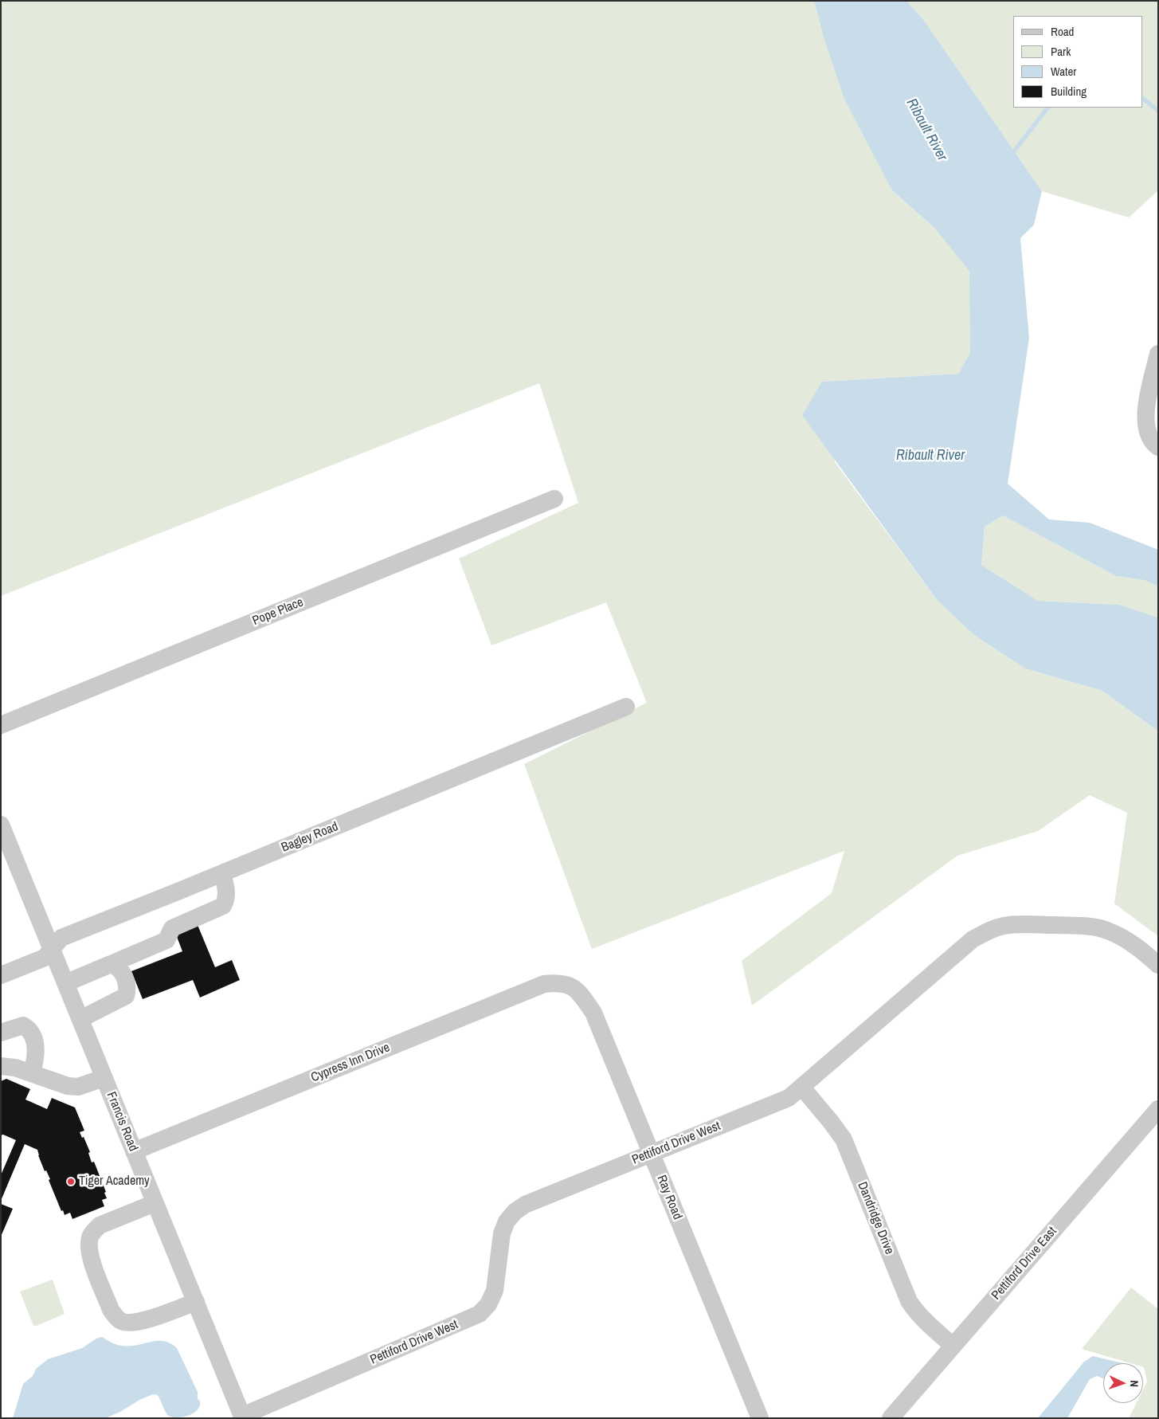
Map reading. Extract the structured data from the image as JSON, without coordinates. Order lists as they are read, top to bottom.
{
  "streets": {
    "street": [
      "Pope Place",
      "Bagley Road",
      "Cypress Inn Drive",
      "Francis Road",
      "Pettiford Drive West",
      "Ray Road",
      "Dandridge Drive",
      "Pettiford Drive East"
    ]
  },
  "crossings": [
    ["Bagley Road", "Francis Road"],
    ["Cypress Inn Drive", "Francis Road"],
    ["Cypress Inn Drive", "Ray Road"],
    ["Francis Road", "Pettiford Drive West"],
    ["Pettiford Drive West", "Ray Road"],
    ["Pettiford Drive West", "Dandridge Drive"],
    ["Dandridge Drive", "Pettiford Drive East"]
  ],
  "water": ["Ribault River"],
  "places": ["Tiger Academy"],
  "legend": [
    "Road",
    "Park",
    "Water",
    "Building"
  ],
  "north": "right"
}
